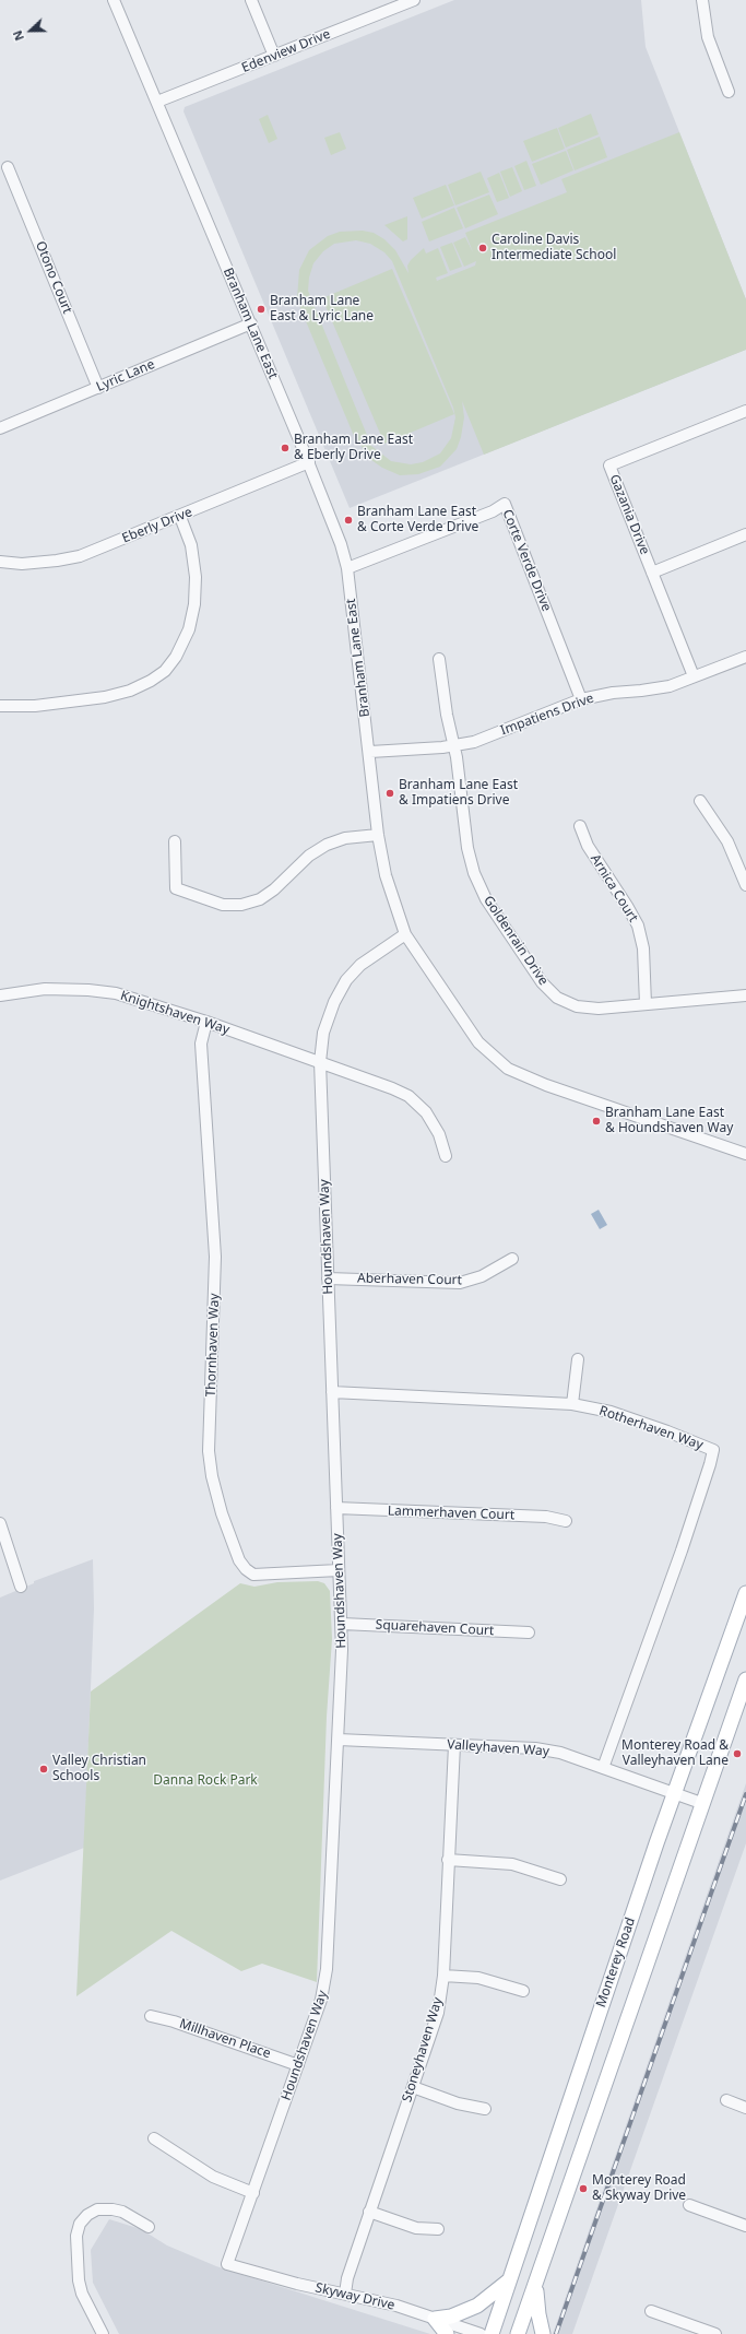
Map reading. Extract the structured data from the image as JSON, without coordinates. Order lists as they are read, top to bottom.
{
  "streets": {
    "main road": ["Monterey Road"],
    "street": [
      "Edenview Drive",
      "Otono Court",
      "Branham Lane East",
      "Lyric Lane",
      "Gazania Drive",
      "Eberly Drive",
      "Corte Verde Drive",
      "Impatiens Drive",
      "Arnica Court",
      "Goldenrain Drive",
      "Knightshaven Way",
      "Houndshaven Way",
      "Aberhaven Court",
      "Thornhaven Way",
      "Rotherhaven Way",
      "Lammerhaven Court",
      "Squarehaven Court",
      "Valleyhaven Way",
      "Millhaven Place",
      "Stoneyhaven Way",
      "Skyway Drive"
    ]
  },
  "crossings": [
    ["Edenview Drive", "Branham Lane East"],
    ["Otono Court", "Lyric Lane"],
    ["Branham Lane East", "Lyric Lane"],
    ["Branham Lane East", "Eberly Drive"],
    ["Branham Lane East", "Corte Verde Drive"],
    ["Branham Lane East", "Impatiens Drive"],
    ["Branham Lane East", "Houndshaven Way"],
    ["Gazania Drive", "Impatiens Drive"],
    ["Corte Verde Drive", "Impatiens Drive"],
    ["Impatiens Drive", "Goldenrain Drive"],
    ["Arnica Court", "Goldenrain Drive"],
    ["Knightshaven Way", "Houndshaven Way"],
    ["Knightshaven Way", "Thornhaven Way"],
    ["Houndshaven Way", "Aberhaven Court"],
    ["Houndshaven Way", "Thornhaven Way"],
    ["Houndshaven Way", "Rotherhaven Way"],
    ["Houndshaven Way", "Lammerhaven Court"],
    ["Houndshaven Way", "Squarehaven Court"],
    ["Houndshaven Way", "Valleyhaven Way"],
    ["Houndshaven Way", "Millhaven Place"],
    ["Houndshaven Way", "Skyway Drive"],
    ["Rotherhaven Way", "Valleyhaven Way"],
    ["Valleyhaven Way", "Monterey Road"],
    ["Valleyhaven Way", "Stoneyhaven Way"],
    ["Stoneyhaven Way", "Skyway Drive"]
  ],
  "parks": ["Danna Rock Park"],
  "places": [
    "Caroline Davis Intermediate School",
    "Branham Lane East & Lyric Lane",
    "Branham Lane East & Eberly Drive",
    "Branham Lane East & Corte Verde Drive",
    "Branham Lane East & Impatiens Drive",
    "Branham Lane East & Houndshaven Way",
    "Monterey Road & Valleyhaven Lane",
    "Valley Christian Schools",
    "Monterey Road & Skyway Drive"
  ],
  "north": "left"
}
